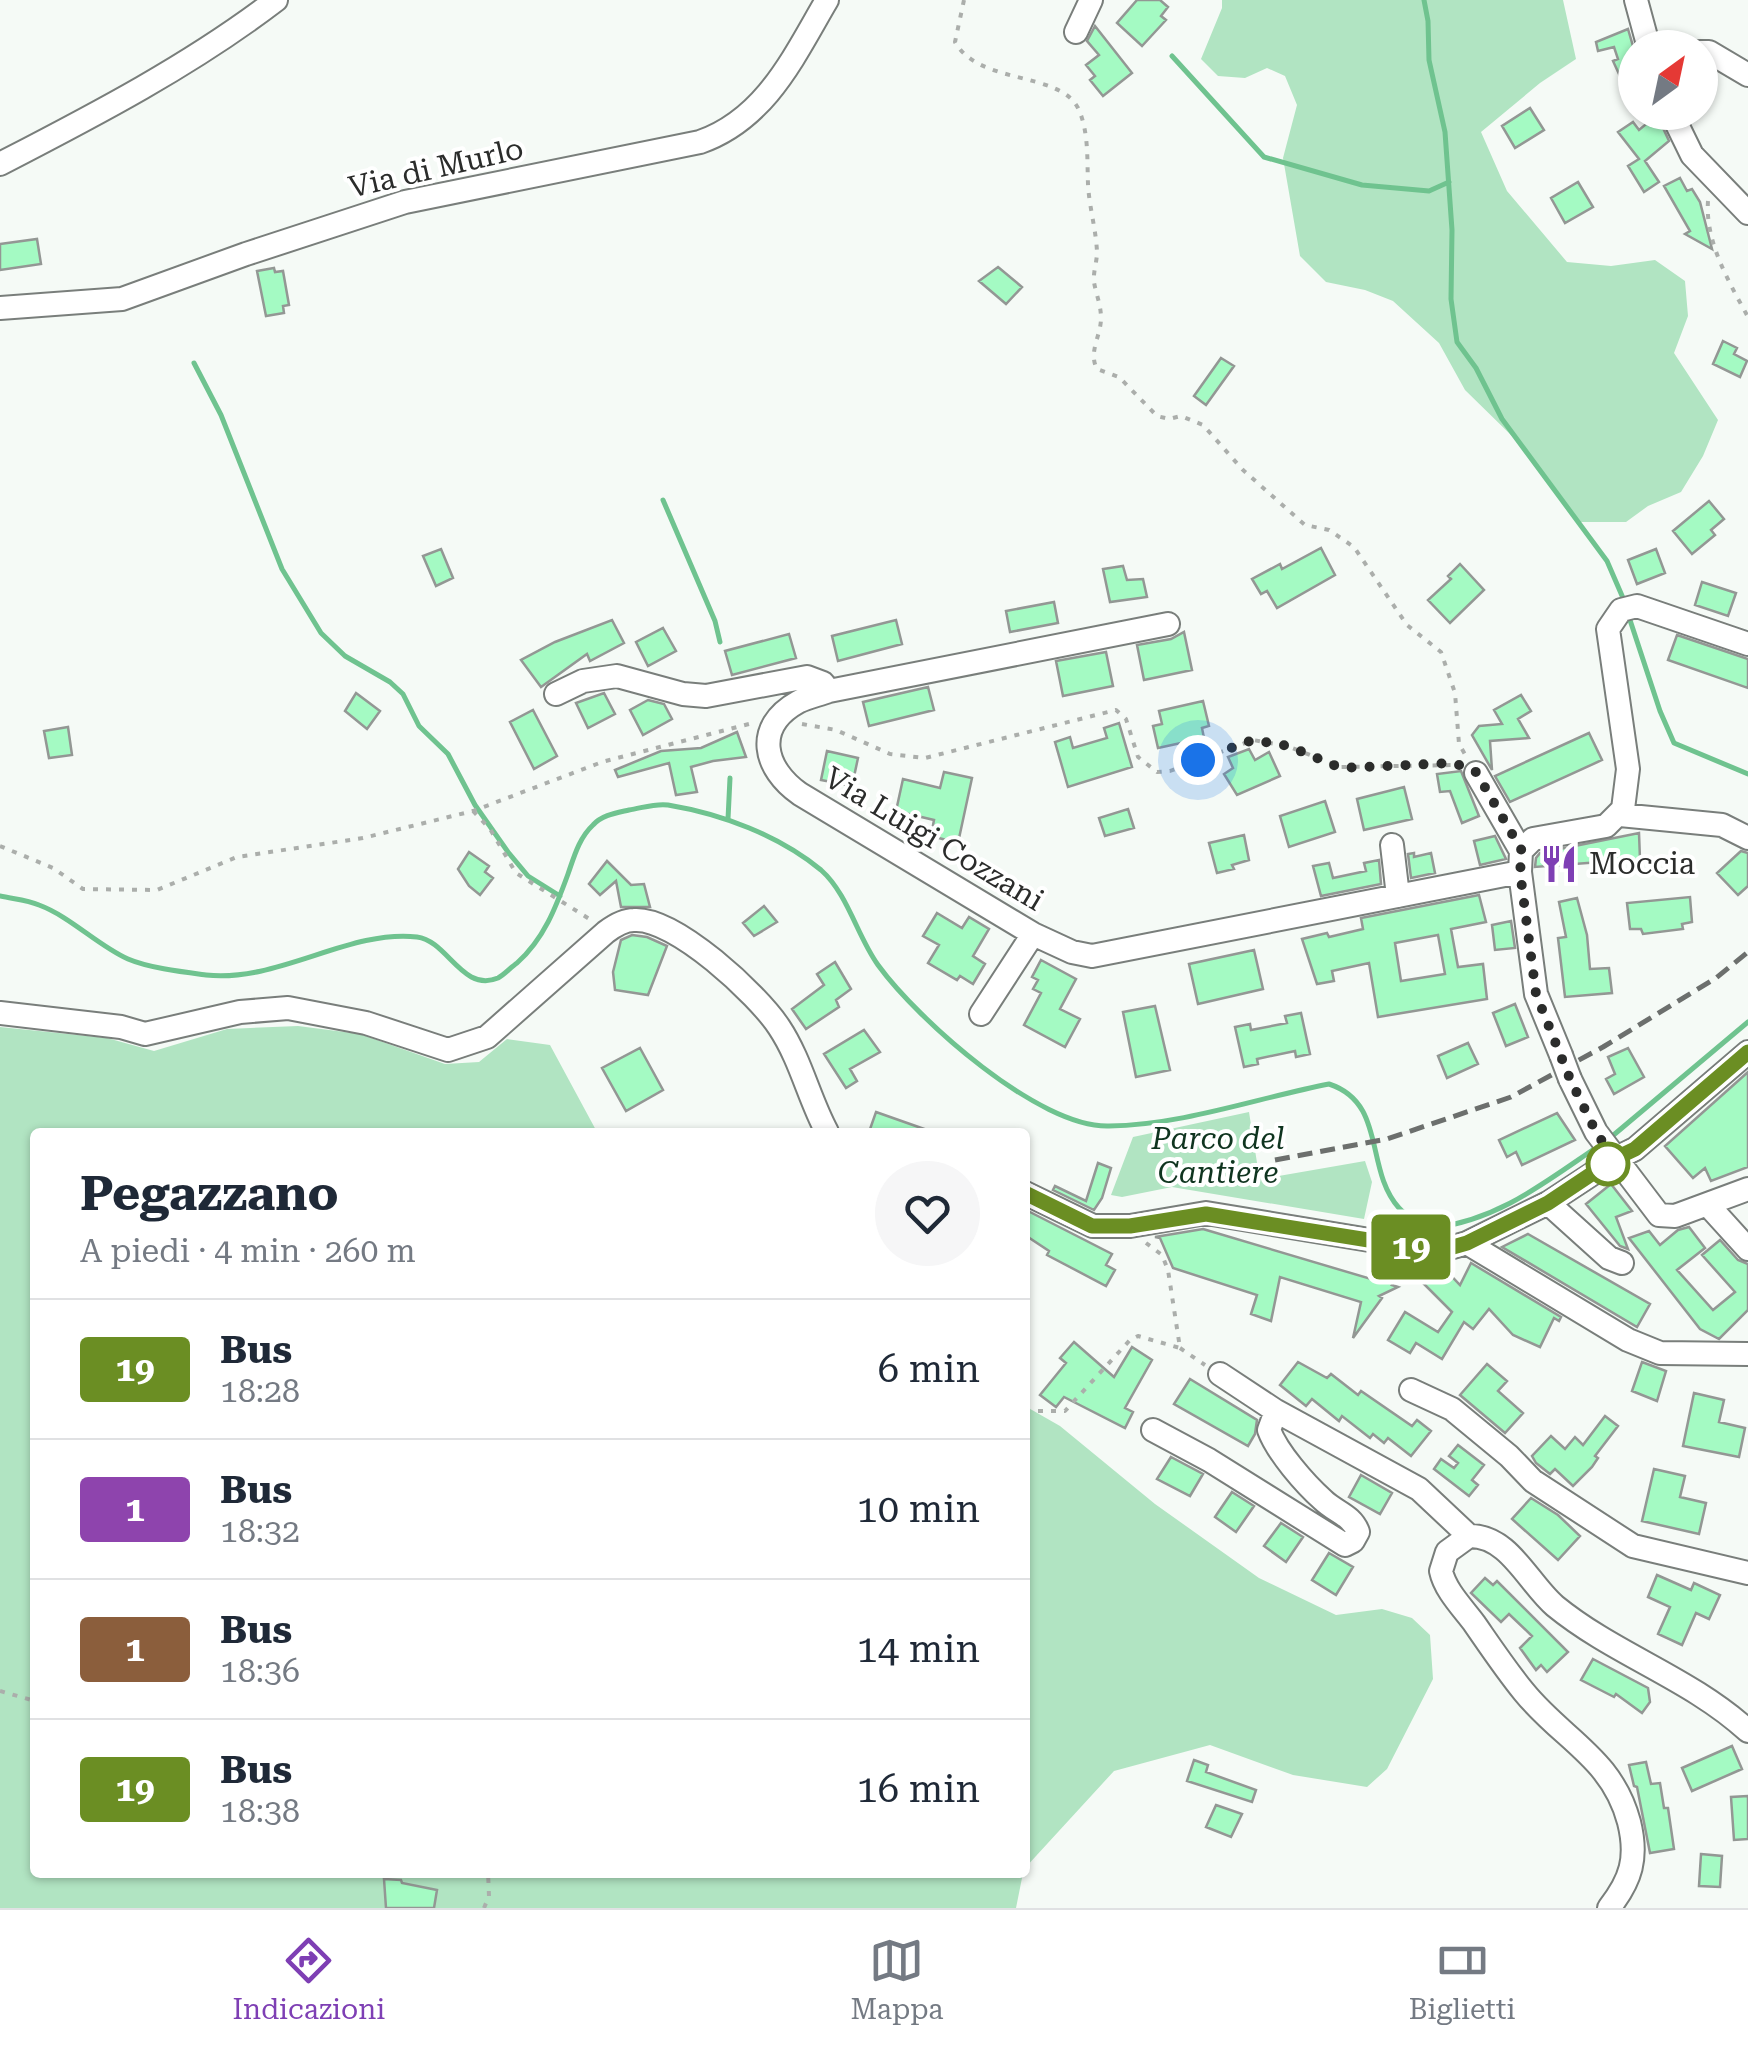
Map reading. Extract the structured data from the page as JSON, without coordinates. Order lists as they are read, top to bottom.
{
  "streets": {
    "street": ["Via di Murlo", "Via Luigi Cozzani"]
  },
  "parks": ["Parco del Cantiere"],
  "places": {
    "restaurant": ["Moccia"]
  },
  "lines": ["bus line 19"],
  "north": "top right",
  "page": {
    "on_map": "19",
    "heading": ["Pegazzano", "A piedi · 4 min · 260 m"],
    "list": [
      {
        "mark": "19",
        "name": "Bus",
        "note": "18:28",
        "value": "6 min"
      },
      {
        "mark": "1",
        "name": "Bus",
        "note": "18:32",
        "value": "10 min"
      },
      {
        "mark": "1",
        "name": "Bus",
        "note": "18:36",
        "value": "14 min"
      },
      {
        "mark": "19",
        "name": "Bus",
        "note": "18:38",
        "value": "16 min"
      }
    ],
    "tabs": ["Indicazioni", "Mappa", "Biglietti"]
  }
}
